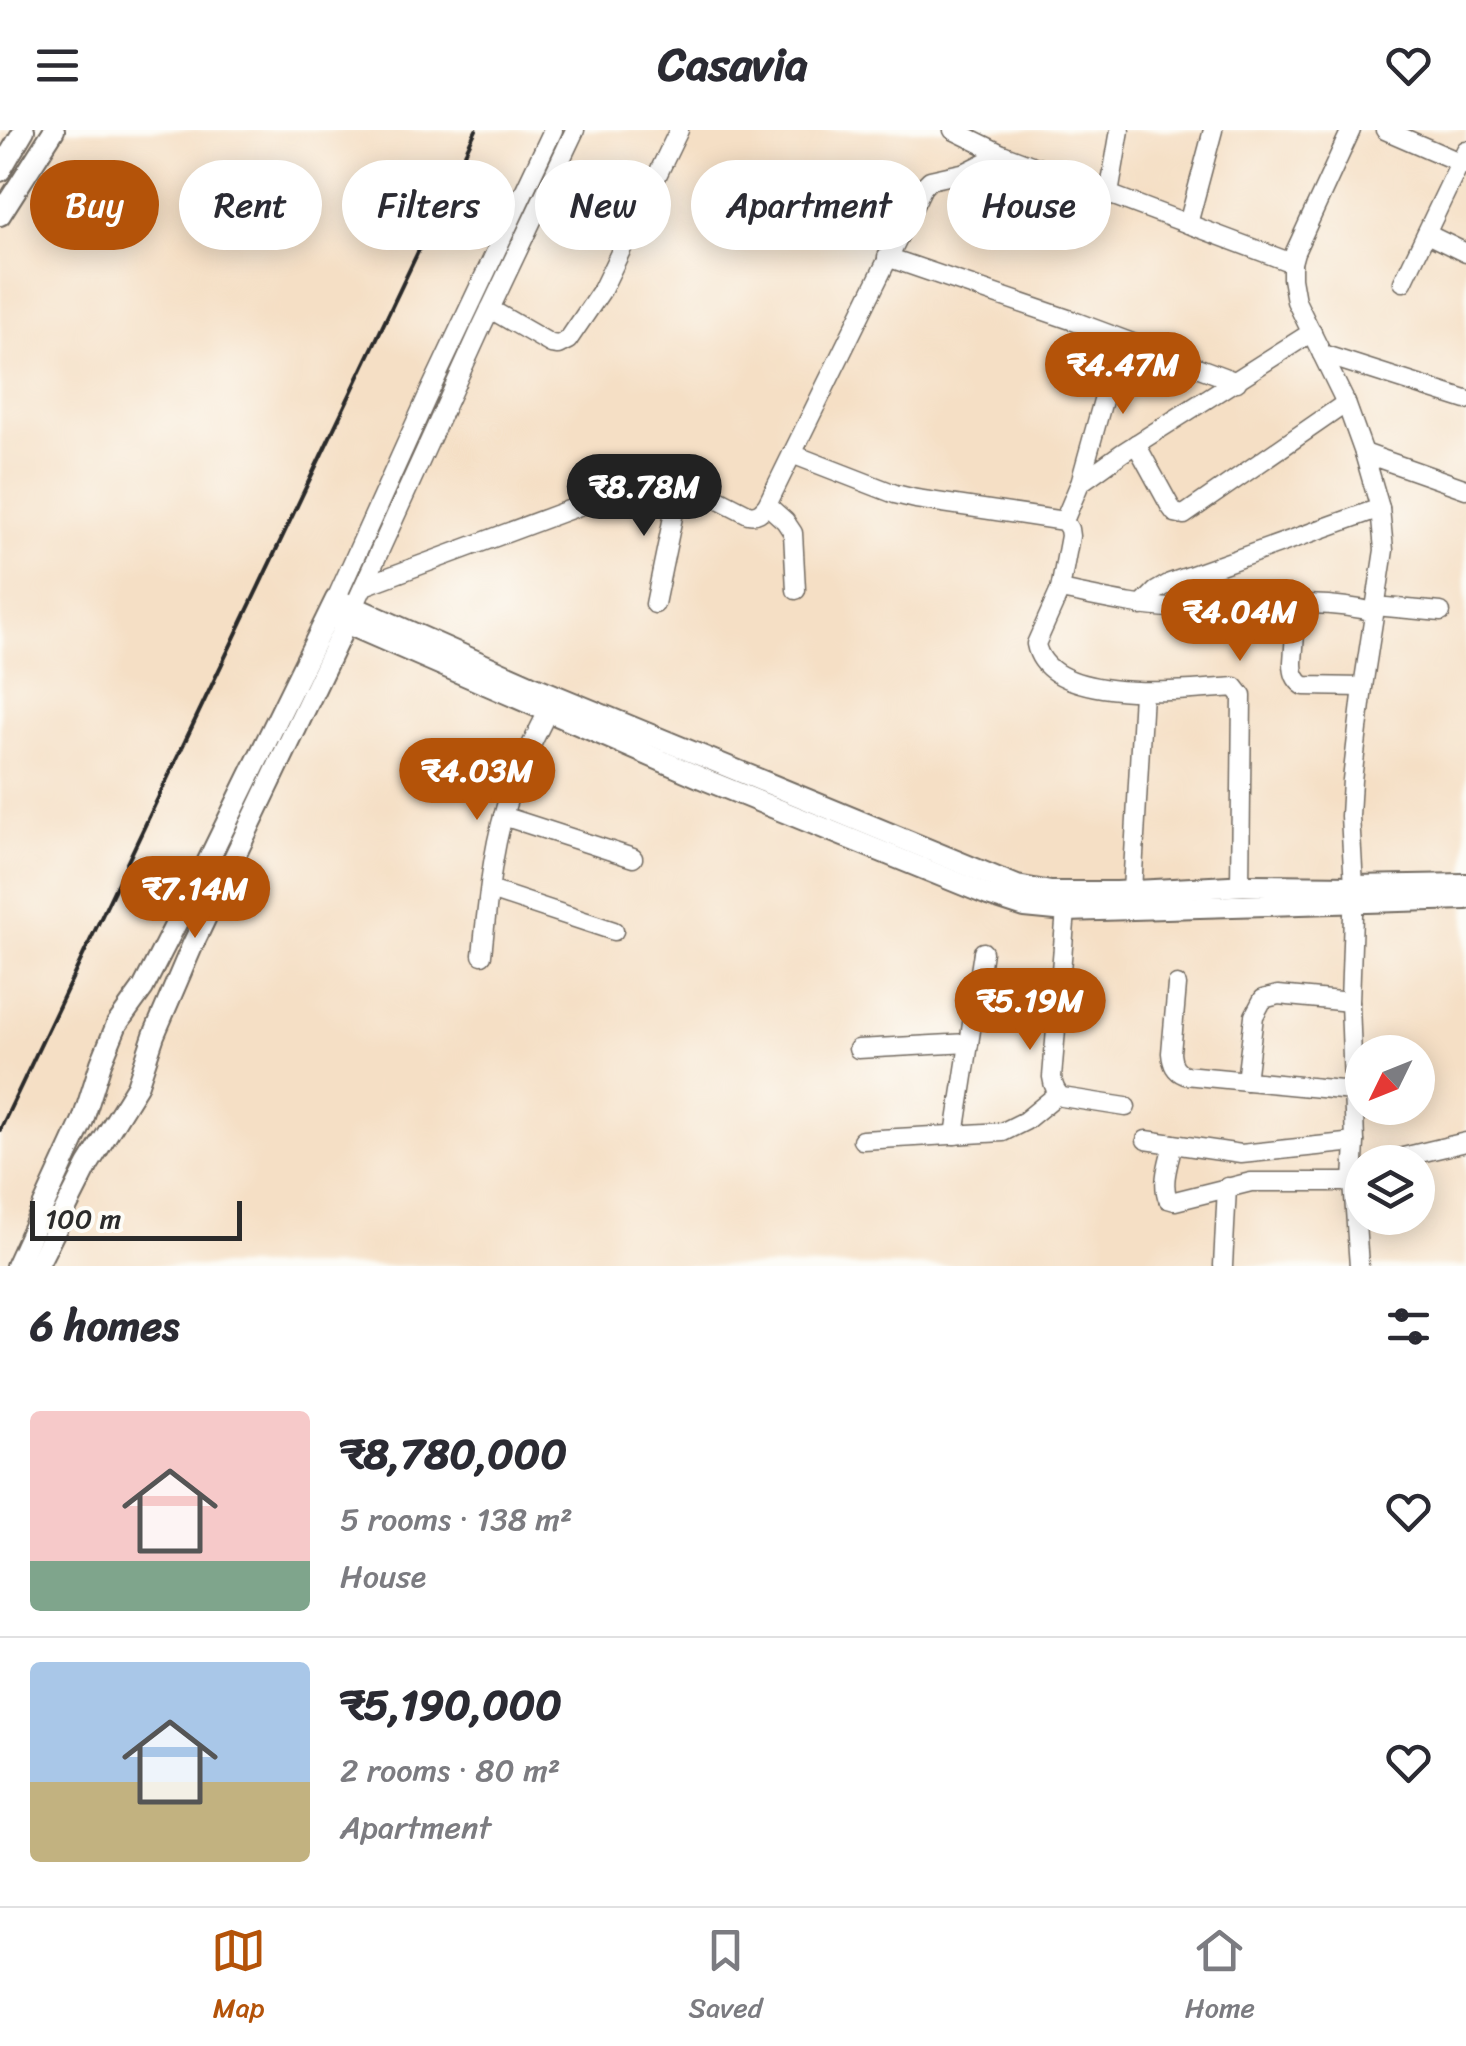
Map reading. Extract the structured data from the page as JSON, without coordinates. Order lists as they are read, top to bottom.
{
  "scale_bar": "100 m",
  "north": "bottom left",
  "page": {
    "header": "Casavia",
    "chip": [
      "Buy",
      "Rent",
      "Filters",
      "New",
      "Apartment",
      "House"
    ],
    "price": [
      "₹4.47M",
      "₹8.78M",
      "₹4.04M",
      "₹4.03M",
      "₹7.14M",
      "₹5.19M"
    ],
    "scale": "100 m",
    "heading": "6 homes",
    "list": [
      {
        "name": "₹8,780,000",
        "note": "5 rooms · 138 m² · House"
      },
      {
        "name": "₹5,190,000",
        "note": "2 rooms · 80 m² · Apartment"
      }
    ],
    "tabs": ["Map", "Saved", "Home"]
  }
}
